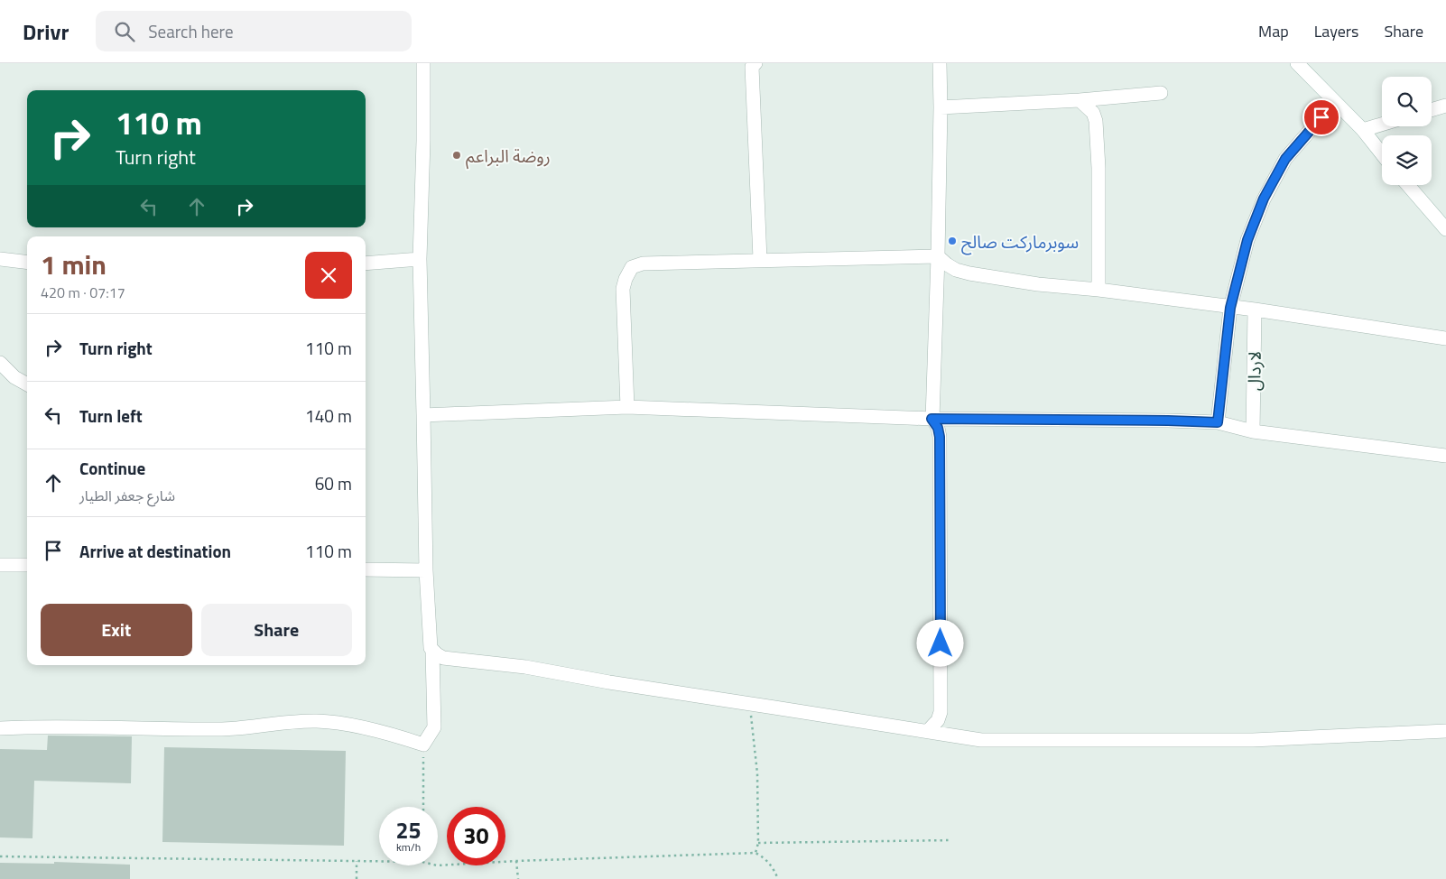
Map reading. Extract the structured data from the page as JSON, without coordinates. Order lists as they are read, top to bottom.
{
  "streets": {
    "street": ["لاردال"]
  },
  "places": ["روضة البراعم", "سوبرماركت صالح"],
  "page": {
    "header": "Drivr",
    "search": "Search here",
    "nav": ["Map", "Layers", "Share"],
    "turn": ["110 m", "Turn right"],
    "heading": ["1 min", "420 m · 07:17"],
    "list": [
      {
        "name": "Turn right",
        "value": "110 m"
      },
      {
        "name": "Turn left",
        "value": "140 m"
      },
      {
        "name": "Continue",
        "note": "شارع جعفر الطيار",
        "value": "60 m"
      },
      {
        "name": "Arrive at destination",
        "value": "110 m"
      }
    ],
    "buttons": ["Exit", "Share"],
    "speed": "25 km/h",
    "limit": "30"
  }
}
